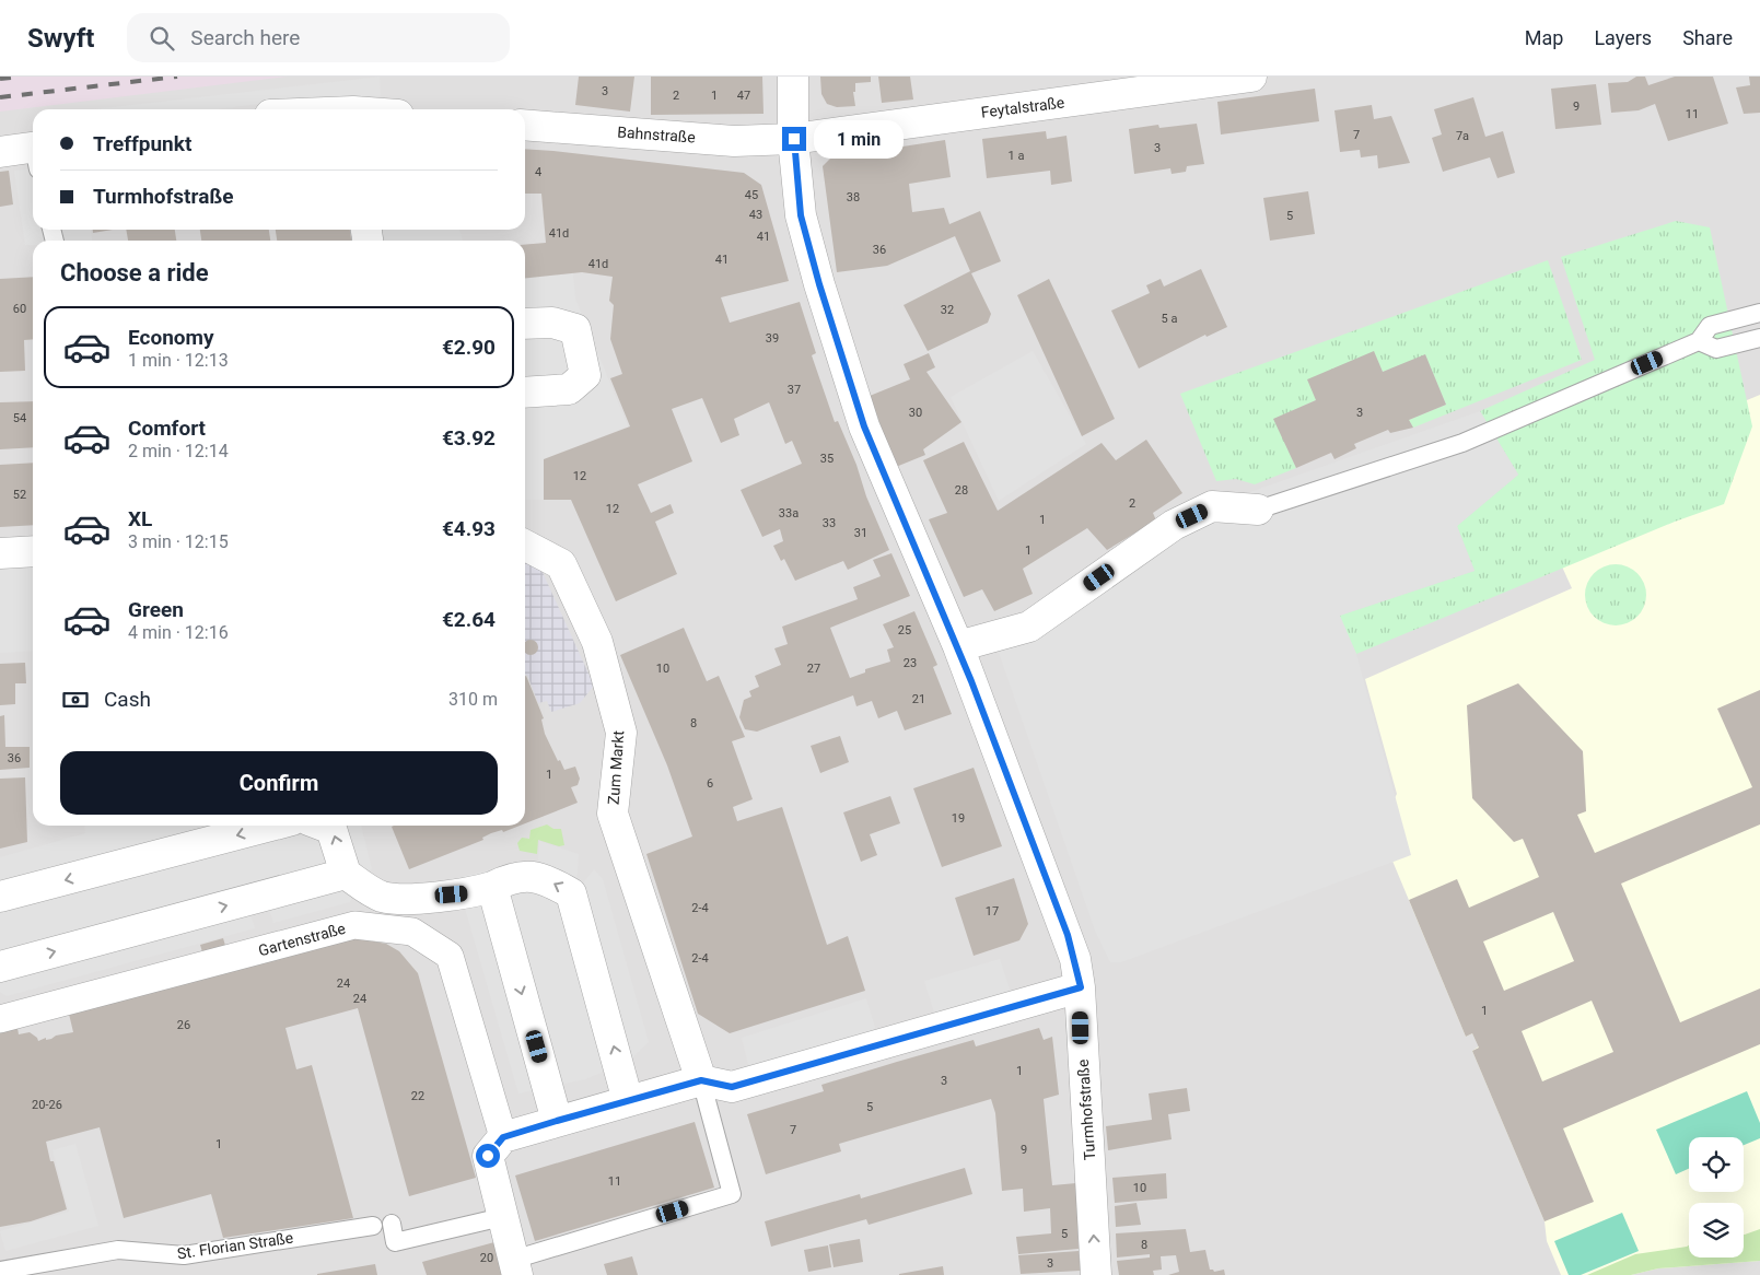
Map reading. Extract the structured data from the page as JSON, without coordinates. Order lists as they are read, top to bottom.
{
  "streets": {
    "street": [
      "Feytalstraße",
      "Bahnstraße",
      "Zum Markt",
      "Gartenstraße",
      "Turmhofstraße"
    ],
    "lane": ["St. Florian Straße"]
  },
  "crossings": [
    ["Feytalstraße", "Bahnstraße"],
    ["Feytalstraße", "Turmhofstraße"],
    ["Bahnstraße", "Turmhofstraße"]
  ],
  "house_numbers": [
    "3",
    "2",
    "1",
    "47",
    "9",
    "11",
    "7",
    "7a",
    "3",
    "1 a",
    "4",
    "45",
    "38",
    "43",
    "5",
    "41d",
    "41",
    "36",
    "41",
    "41d",
    "60",
    "32",
    "5 a",
    "39",
    "37",
    "30",
    "3",
    "54",
    "35",
    "12",
    "28",
    "52",
    "2",
    "12",
    "33a",
    "1",
    "33",
    "31",
    "1",
    "25",
    "23",
    "10",
    "27",
    "21",
    "8",
    "36",
    "1",
    "6",
    "19",
    "2-4",
    "17",
    "2-4",
    "24",
    "24",
    "1",
    "26",
    "1",
    "3",
    "22",
    "20-26",
    "5",
    "7",
    "1",
    "9",
    "11",
    "10",
    "5",
    "8",
    "20",
    "3"
  ],
  "page": {
    "header": "Swyft",
    "search": "Search here",
    "nav": ["Map", "Layers", "Share"],
    "banner": ["Treffpunkt", "Turmhofstraße"],
    "bubble": "1 min",
    "heading": "Choose a ride",
    "list": [
      {
        "name": "Economy",
        "note": "1 min · 12:13",
        "value": "€2.90"
      },
      {
        "name": "Comfort",
        "note": "2 min · 12:14",
        "value": "€3.92"
      },
      {
        "name": "XL",
        "note": "3 min · 12:15",
        "value": "€4.93"
      },
      {
        "name": "Green",
        "note": "4 min · 12:16",
        "value": "€2.64"
      }
    ],
    "pay": ["Cash", "310 m"],
    "buttons": "Confirm"
  }
}
